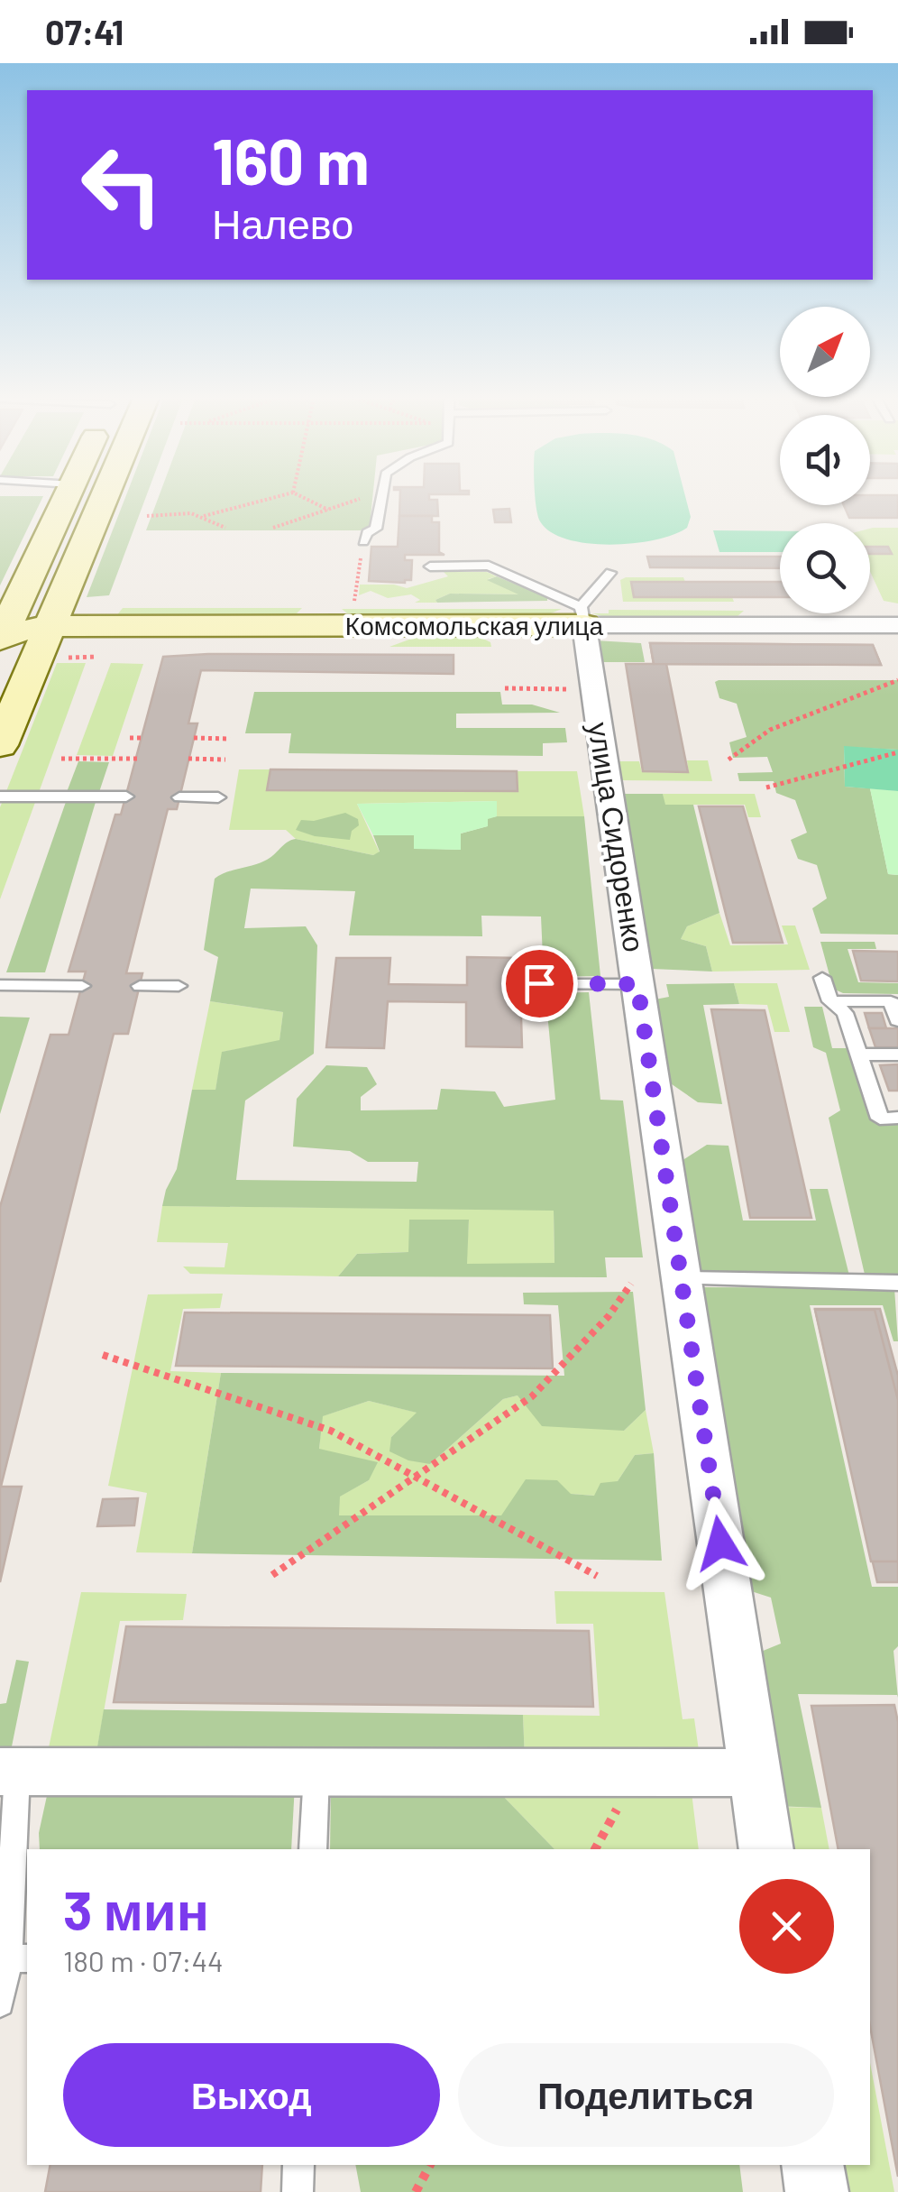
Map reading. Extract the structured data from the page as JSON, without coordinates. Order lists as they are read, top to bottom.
{
  "streets": {
    "main road": ["Комсомольская улица"],
    "street": ["улица Сидоренко"]
  },
  "crossings": [
    ["Комсомольская улица", "улица Сидоренко"]
  ],
  "north": "top right",
  "page": {
    "status": "07:41",
    "turn": ["160 m", "Налево"],
    "heading": ["3 мин", "180 m · 07:44"],
    "buttons": ["Выход", "Поделиться"]
  }
}
